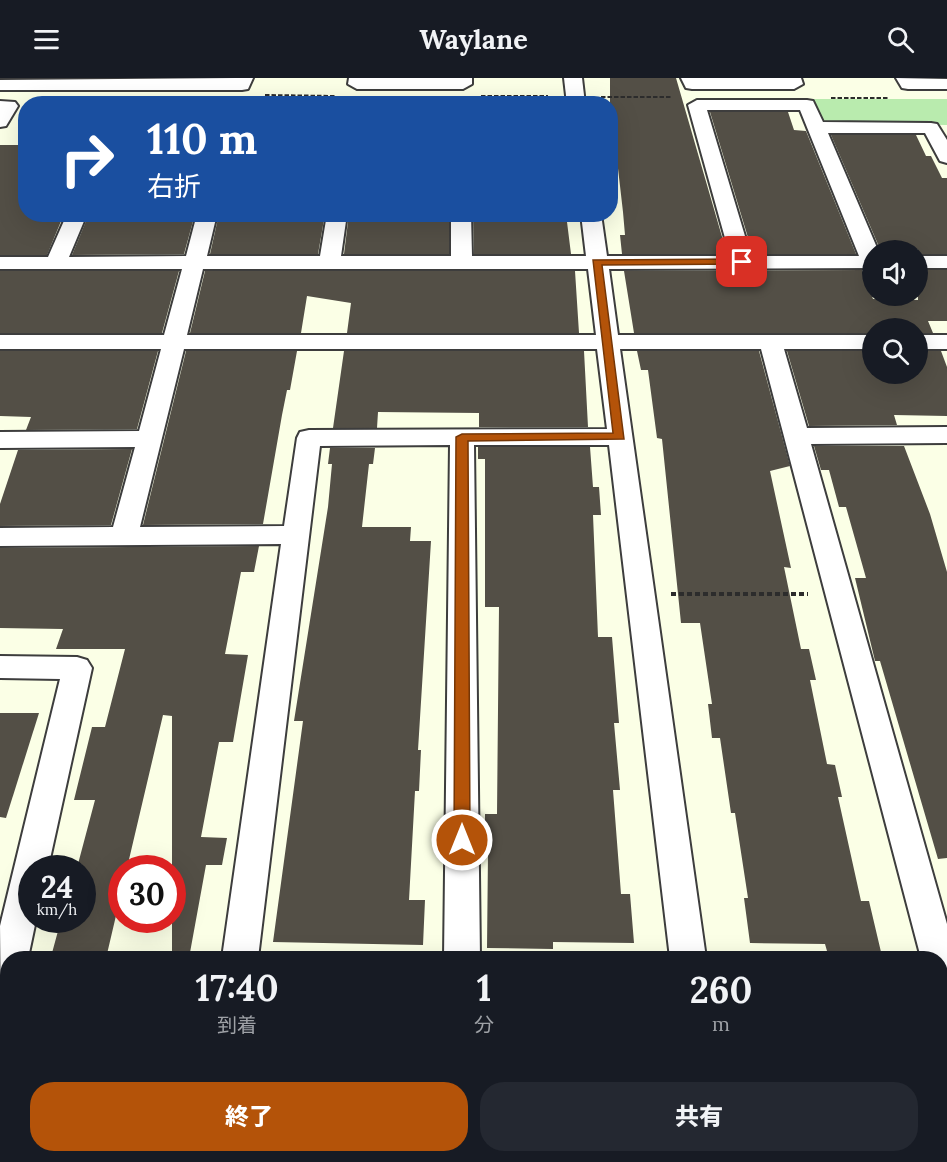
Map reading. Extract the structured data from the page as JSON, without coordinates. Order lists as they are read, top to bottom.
{
  "page": {
    "header": "Waylane",
    "turn": ["110 m", "右折"],
    "speed": "24 km/h",
    "limit": "30",
    "eta": [
      "17:40",
      "到着",
      "1",
      "分",
      "260",
      "m"
    ],
    "buttons": ["終了", "共有"]
  }
}
